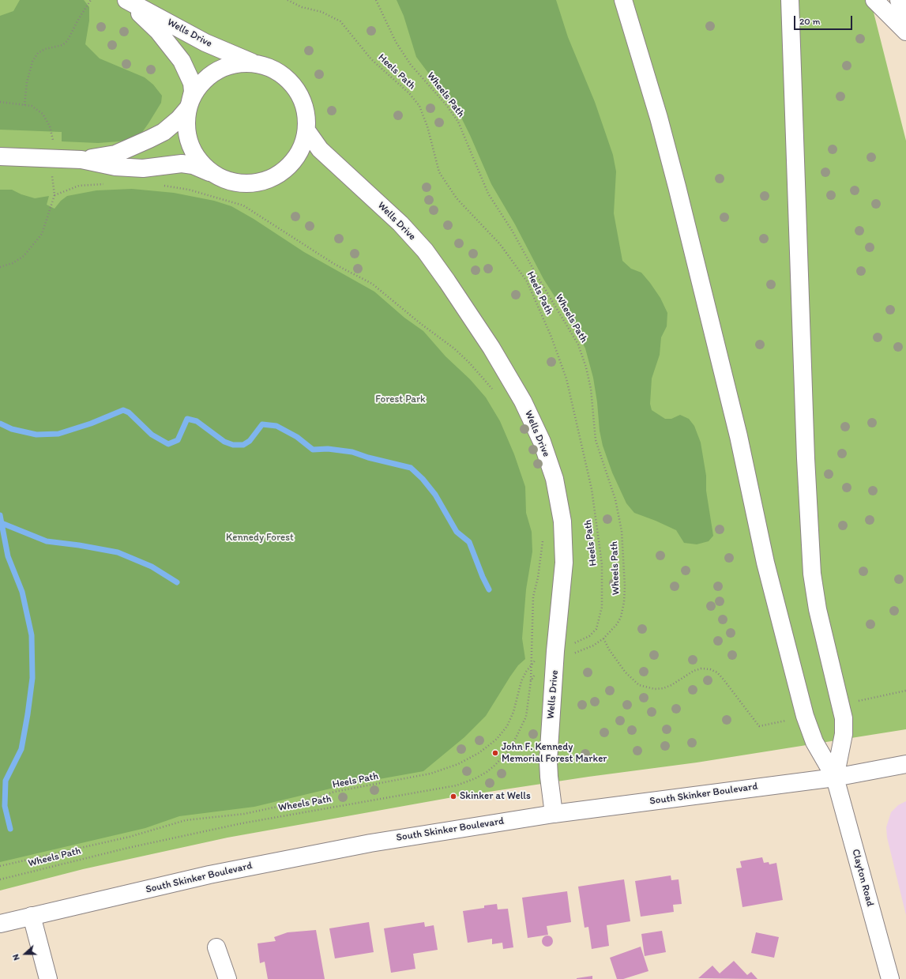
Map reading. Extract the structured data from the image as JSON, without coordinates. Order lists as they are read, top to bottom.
{
  "streets": {
    "main road": ["Wells Drive", "South Skinker Boulevard", "Clayton Road"],
    "path": ["Heels Path", "Wheels Path"]
  },
  "crossings": [
    ["Wells Drive", "South Skinker Boulevard"],
    ["South Skinker Boulevard", "Clayton Road"]
  ],
  "parks": ["Forest Park", "Kennedy Forest"],
  "places": ["John F. Kennedy Memorial Forest Marker", "Skinker at Wells"],
  "scale_bar": "20 m",
  "north": "left"
}
